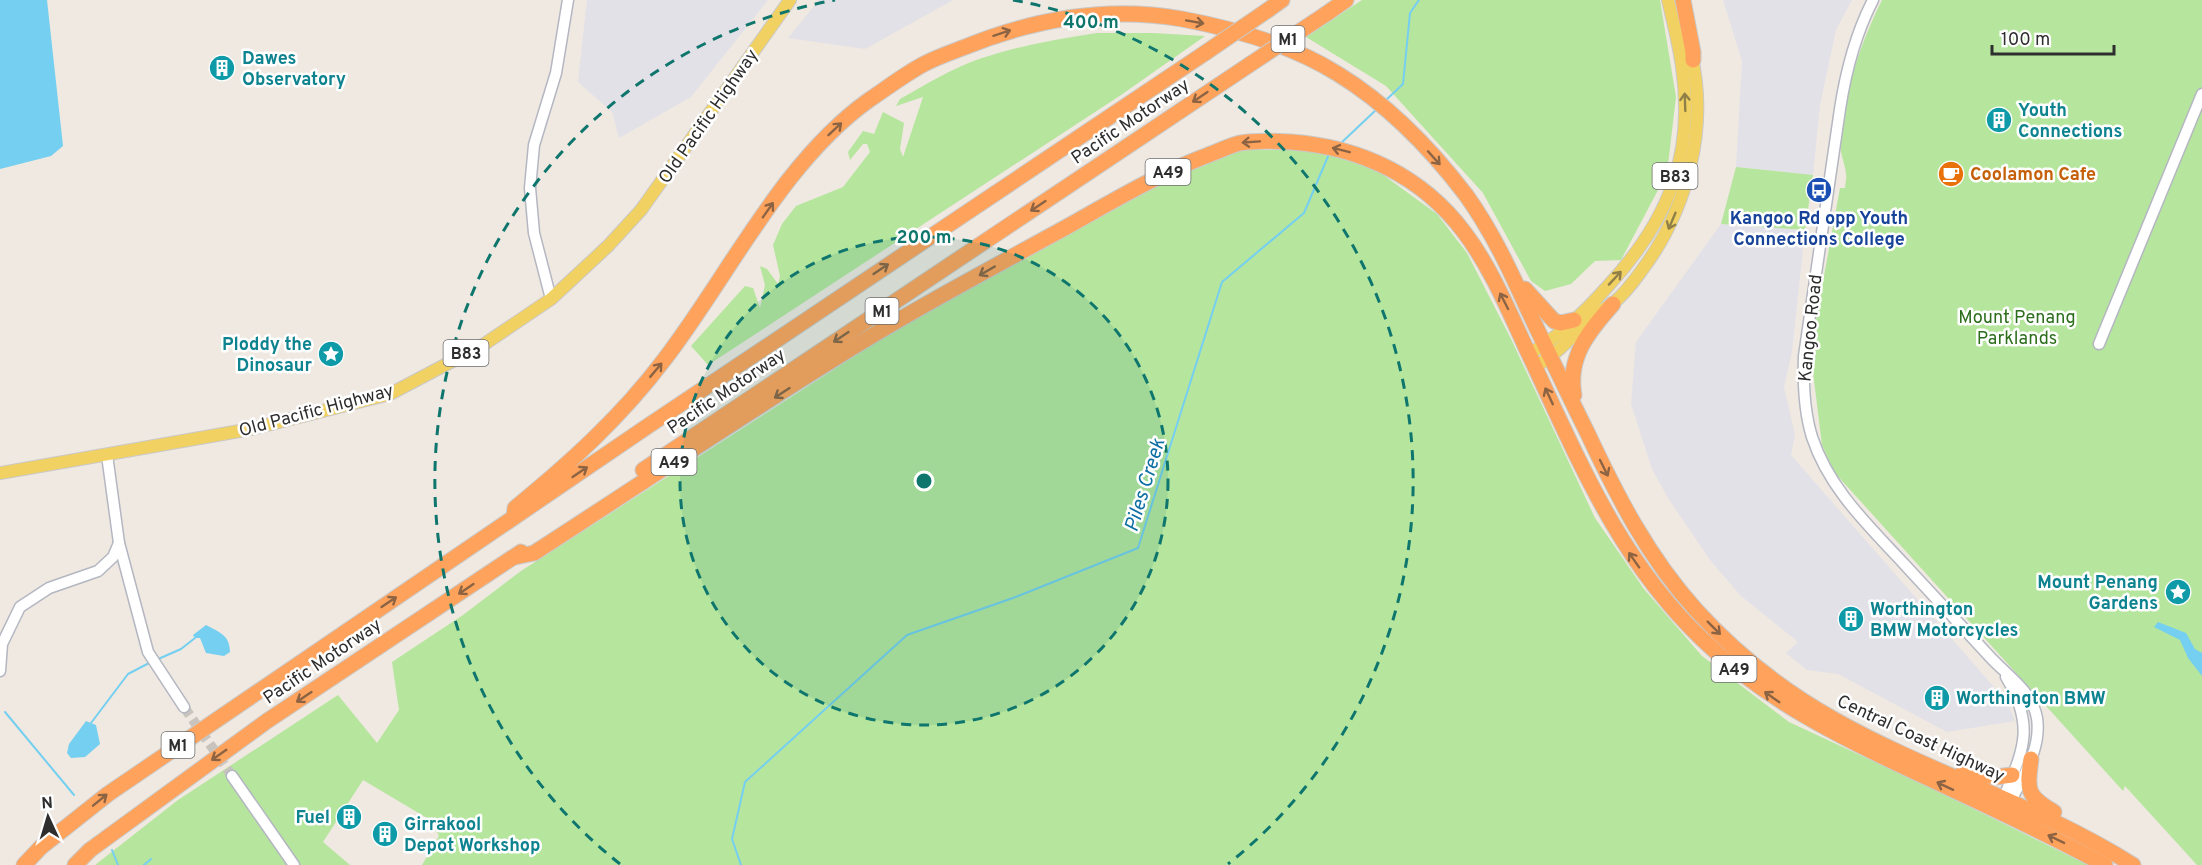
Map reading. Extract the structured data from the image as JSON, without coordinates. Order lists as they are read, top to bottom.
{
  "streets": {
    "highway": [
      "M1",
      "Pacific Motorway",
      "A49",
      "Central Coast Highway"
    ],
    "main road": ["Old Pacific Highway", "B83"],
    "street": ["Kangoo Road"]
  },
  "crossings": [
    ["Pacific Motorway", "A49"],
    ["A49", "B83"],
    ["A49", "Central Coast Highway"],
    ["B83", "Central Coast Highway"],
    ["Kangoo Road", "Central Coast Highway"]
  ],
  "water": ["Piles Creek"],
  "parks": ["Mount Penang Parklands"],
  "places": {
    "building": [
      "Dawes Observatory",
      "Youth Connections",
      "Worthington BMW Motorcycles",
      "Worthington BMW",
      "Fuel",
      "Girrakool Depot Workshop"
    ],
    "cafe": ["Coolamon Cafe"],
    "bus stop": ["Kangoo Rd opp Youth Connections College"],
    "place": ["Ploddy the Dinosaur", "Mount Penang Gardens"]
  },
  "scale_bar": "100 m",
  "north": "top",
  "rings": ["400 m", "200 m"]
}
